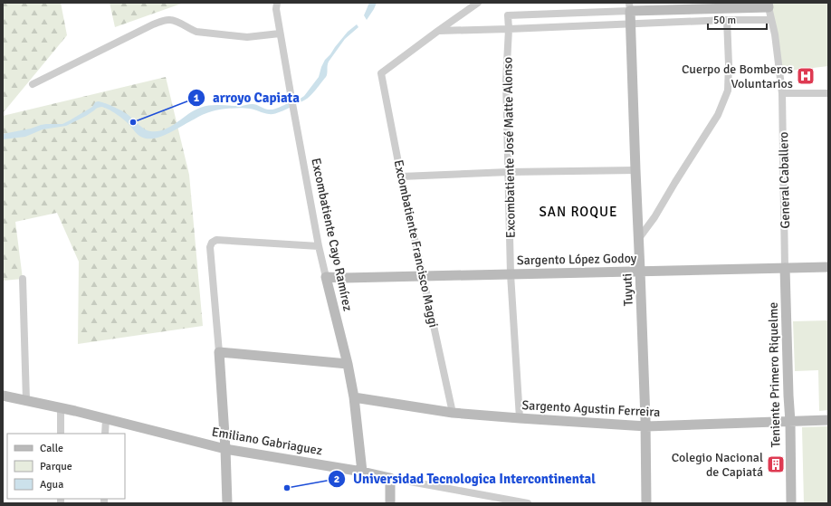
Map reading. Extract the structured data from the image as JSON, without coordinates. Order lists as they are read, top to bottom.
{
  "streets": {
    "main road": [
      "Excombatiente Cayo Ramírez",
      "Sargento López Godoy",
      "Tuyuti",
      "Teniente Primero Riquelme",
      "Sargento Agustin Ferreira",
      "Emiliano Gabriaguez"
    ],
    "street": ["Excombatiente José Matte Alonso", "General Caballero", "Excombatiente Francisco Maggi"]
  },
  "crossings": [
    ["Excombatiente José Matte Alonso", "Sargento López Godoy"],
    ["Excombatiente José Matte Alonso", "Tuyuti"],
    ["Excombatiente José Matte Alonso", "Sargento Agustin Ferreira"],
    ["General Caballero", "Sargento López Godoy"],
    ["General Caballero", "Teniente Primero Riquelme"],
    ["Excombatiente Cayo Ramírez", "Sargento López Godoy"],
    ["Excombatiente Cayo Ramírez", "Sargento Agustin Ferreira"],
    ["Excombatiente Cayo Ramírez", "Emiliano Gabriaguez"],
    ["Excombatiente Francisco Maggi", "Sargento López Godoy"],
    ["Excombatiente Francisco Maggi", "Sargento Agustin Ferreira"],
    ["Sargento López Godoy", "Tuyuti"],
    ["Sargento López Godoy", "Teniente Primero Riquelme"],
    ["Tuyuti", "Sargento Agustin Ferreira"],
    ["Teniente Primero Riquelme", "Sargento Agustin Ferreira"]
  ],
  "districts": ["SAN ROQUE"],
  "places": {
    "hospital": ["Cuerpo de Bomberos Voluntarios"],
    "other": ["arroyo Capiata", "Universidad Tecnologica Intercontinental"],
    "building": ["Colegio Nacional de Capiatá"]
  },
  "legend": ["Calle", "Parque", "Agua"],
  "scale_bar": "50 m"
}
